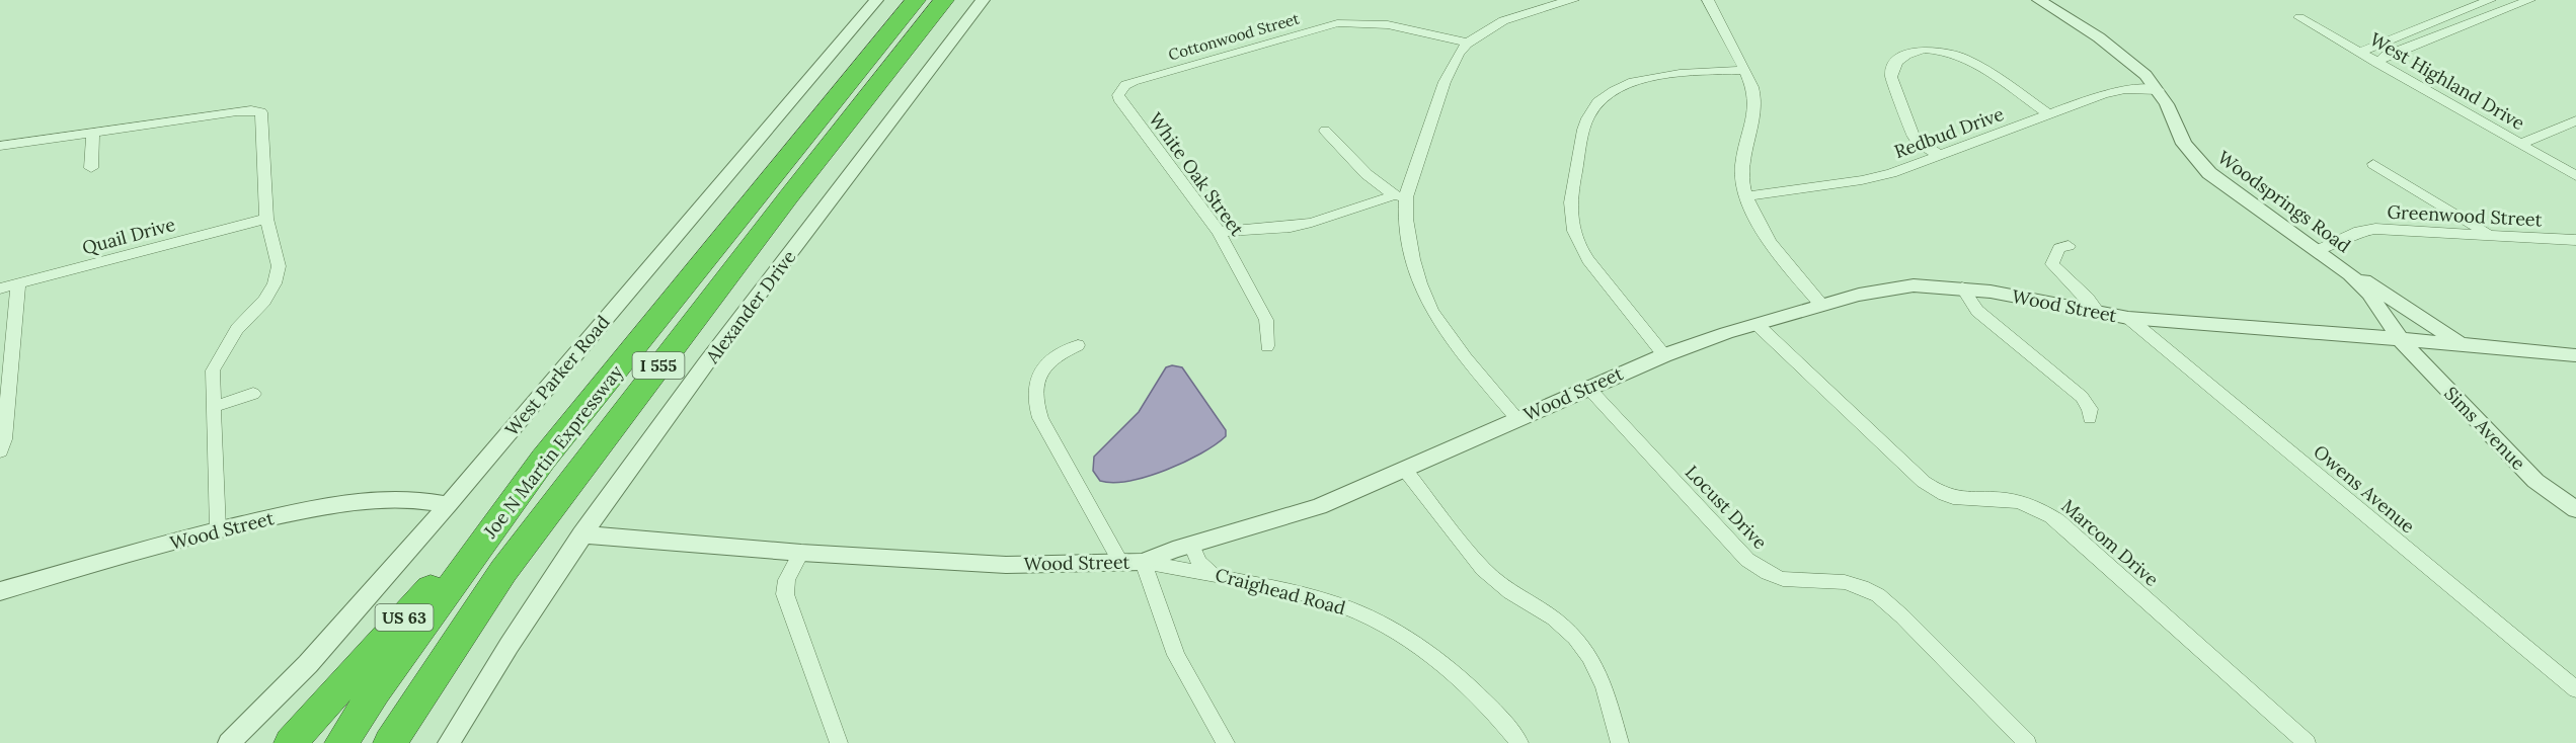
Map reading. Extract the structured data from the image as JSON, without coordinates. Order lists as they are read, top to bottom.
{
  "streets": {
    "highway": ["I 555", "Joe N Martin Expressway", "US 63"],
    "street": [
      "Cottonwood Street",
      "West Highland Drive",
      "Redbud Drive",
      "White Oak Street",
      "Woodsprings Road",
      "Greenwood Street",
      "Quail Drive",
      "Wood Street",
      "Alexander Drive",
      "West Parker Road",
      "Sims Avenue",
      "Owens Avenue",
      "Locust Drive",
      "Marcom Drive",
      "Craighead Road"
    ]
  },
  "crossings": [
    ["Cottonwood Street", "White Oak Street"],
    ["Redbud Drive", "Woodsprings Road"],
    ["Woodsprings Road", "Greenwood Street"],
    ["Woodsprings Road", "Wood Street"],
    ["Woodsprings Road", "Sims Avenue"],
    ["Wood Street", "Alexander Drive"],
    ["Wood Street", "West Parker Road"],
    ["Wood Street", "Sims Avenue"],
    ["Wood Street", "Owens Avenue"],
    ["Wood Street", "Locust Drive"],
    ["Wood Street", "Marcom Drive"],
    ["Wood Street", "Craighead Road"],
    ["Joe N Martin Expressway", "US 63"]
  ]
}
